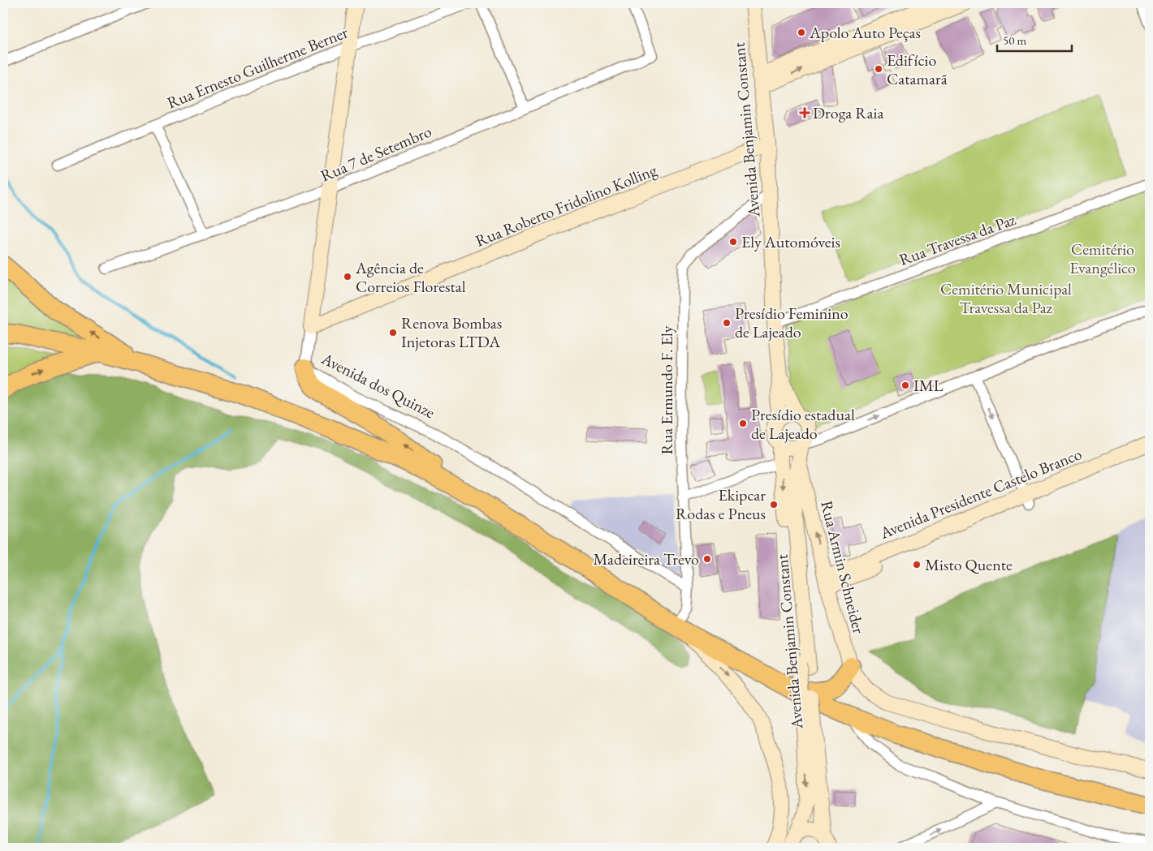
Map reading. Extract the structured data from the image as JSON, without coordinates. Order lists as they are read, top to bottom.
{
  "streets": {
    "main road": [
      "Avenida Benjamin Constant",
      "Rua Roberto Fridolino Kolling",
      "Avenida dos Quinze",
      "Avenida Presidente Castelo Branco",
      "Rua Armin Schneider"
    ],
    "street": [
      "Rua Ernesto Guilherme Berner",
      "Rua 7 de Setembro",
      "Rua Travessa da Paz",
      "Rua Ermundo F. Ely"
    ]
  },
  "crossings": [
    ["Rua Ernesto Guilherme Berner", "Avenida dos Quinze"],
    ["Avenida Benjamin Constant", "Rua Roberto Fridolino Kolling"],
    ["Avenida Benjamin Constant", "Rua Travessa da Paz"],
    ["Avenida Benjamin Constant", "Rua Ermundo F. Ely"],
    ["Avenida Benjamin Constant", "Rua Armin Schneider"],
    ["Rua 7 de Setembro", "Avenida dos Quinze"],
    ["Rua Roberto Fridolino Kolling", "Avenida dos Quinze"],
    ["Avenida dos Quinze", "Rua Ermundo F. Ely"],
    ["Avenida Presidente Castelo Branco", "Rua Armin Schneider"]
  ],
  "parks": ["Cemitério Evangélico", "Cemitério Municipal Travessa da Paz"],
  "places": {
    "other": [
      "Apolo Auto Peças",
      "Edifício Catamarã",
      "Ely Automóveis",
      "Agência de Correios Florestal",
      "Presídio Feminino de Lajeado",
      "Renova Bombas Injetoras LTDA",
      "IML",
      "Presídio estadual de Lajeado",
      "Ekipcar Rodas e Pneus",
      "Madeireira Trevo",
      "Misto Quente"
    ],
    "health": ["Droga Raia"]
  },
  "scale_bar": "50 m"
}
